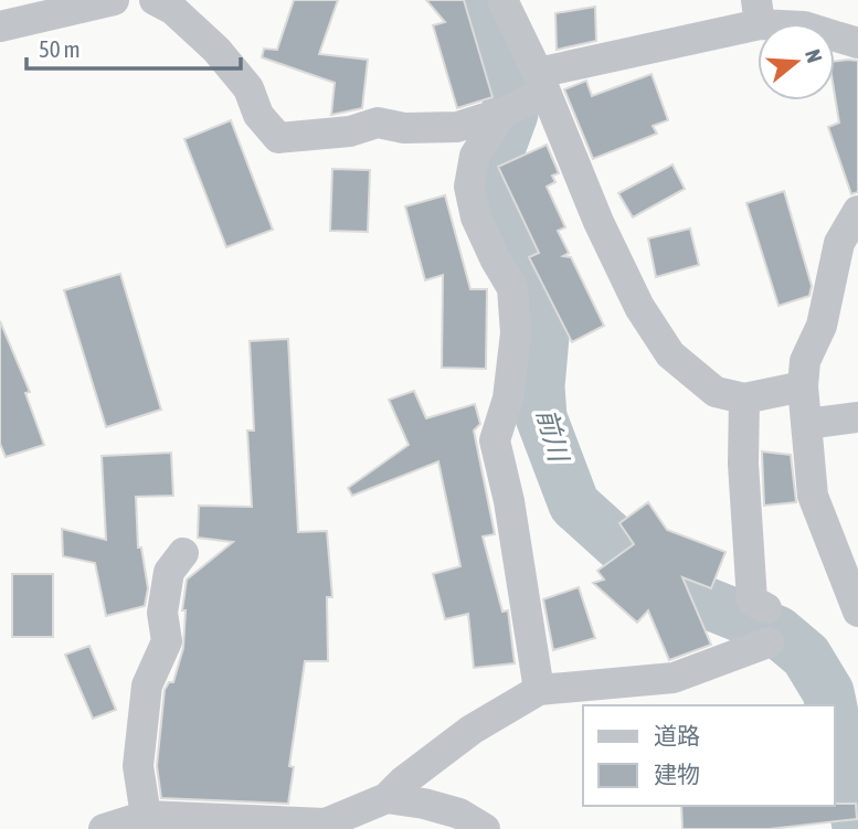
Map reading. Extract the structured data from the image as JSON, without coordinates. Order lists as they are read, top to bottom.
{
  "water": ["前川"],
  "legend": ["道路", "建物"],
  "scale_bar": "50 m",
  "north": "right"
}
